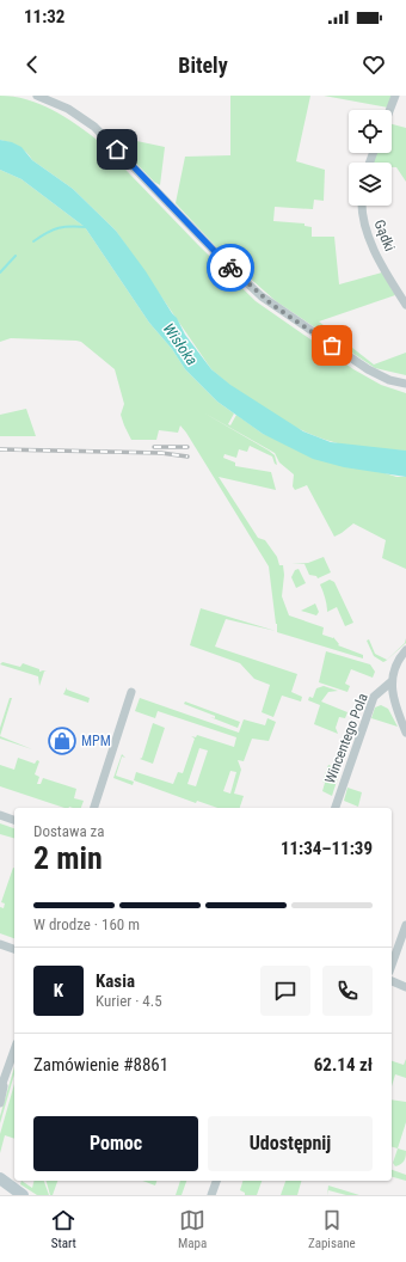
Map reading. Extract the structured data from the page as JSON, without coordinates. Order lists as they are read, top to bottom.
{
  "streets": {
    "street": ["Gądki", "Wincentego Pola"]
  },
  "water": ["Wisłoka"],
  "places": {
    "shop": ["MPM"]
  },
  "page": {
    "status": "11:32",
    "header": "Bitely",
    "heading": ["2 min", "Dostawa za", "11:34–11:39"],
    "panel": [
      "Kasia",
      "Kurier · 4.5",
      "Zamówienie #8861",
      "62.14 zł"
    ],
    "bar": "W drodze · 160 m",
    "round": "K",
    "buttons": ["Pomoc", "Udostępnij"],
    "tabs": ["Start", "Mapa", "Zapisane"]
  }
}
